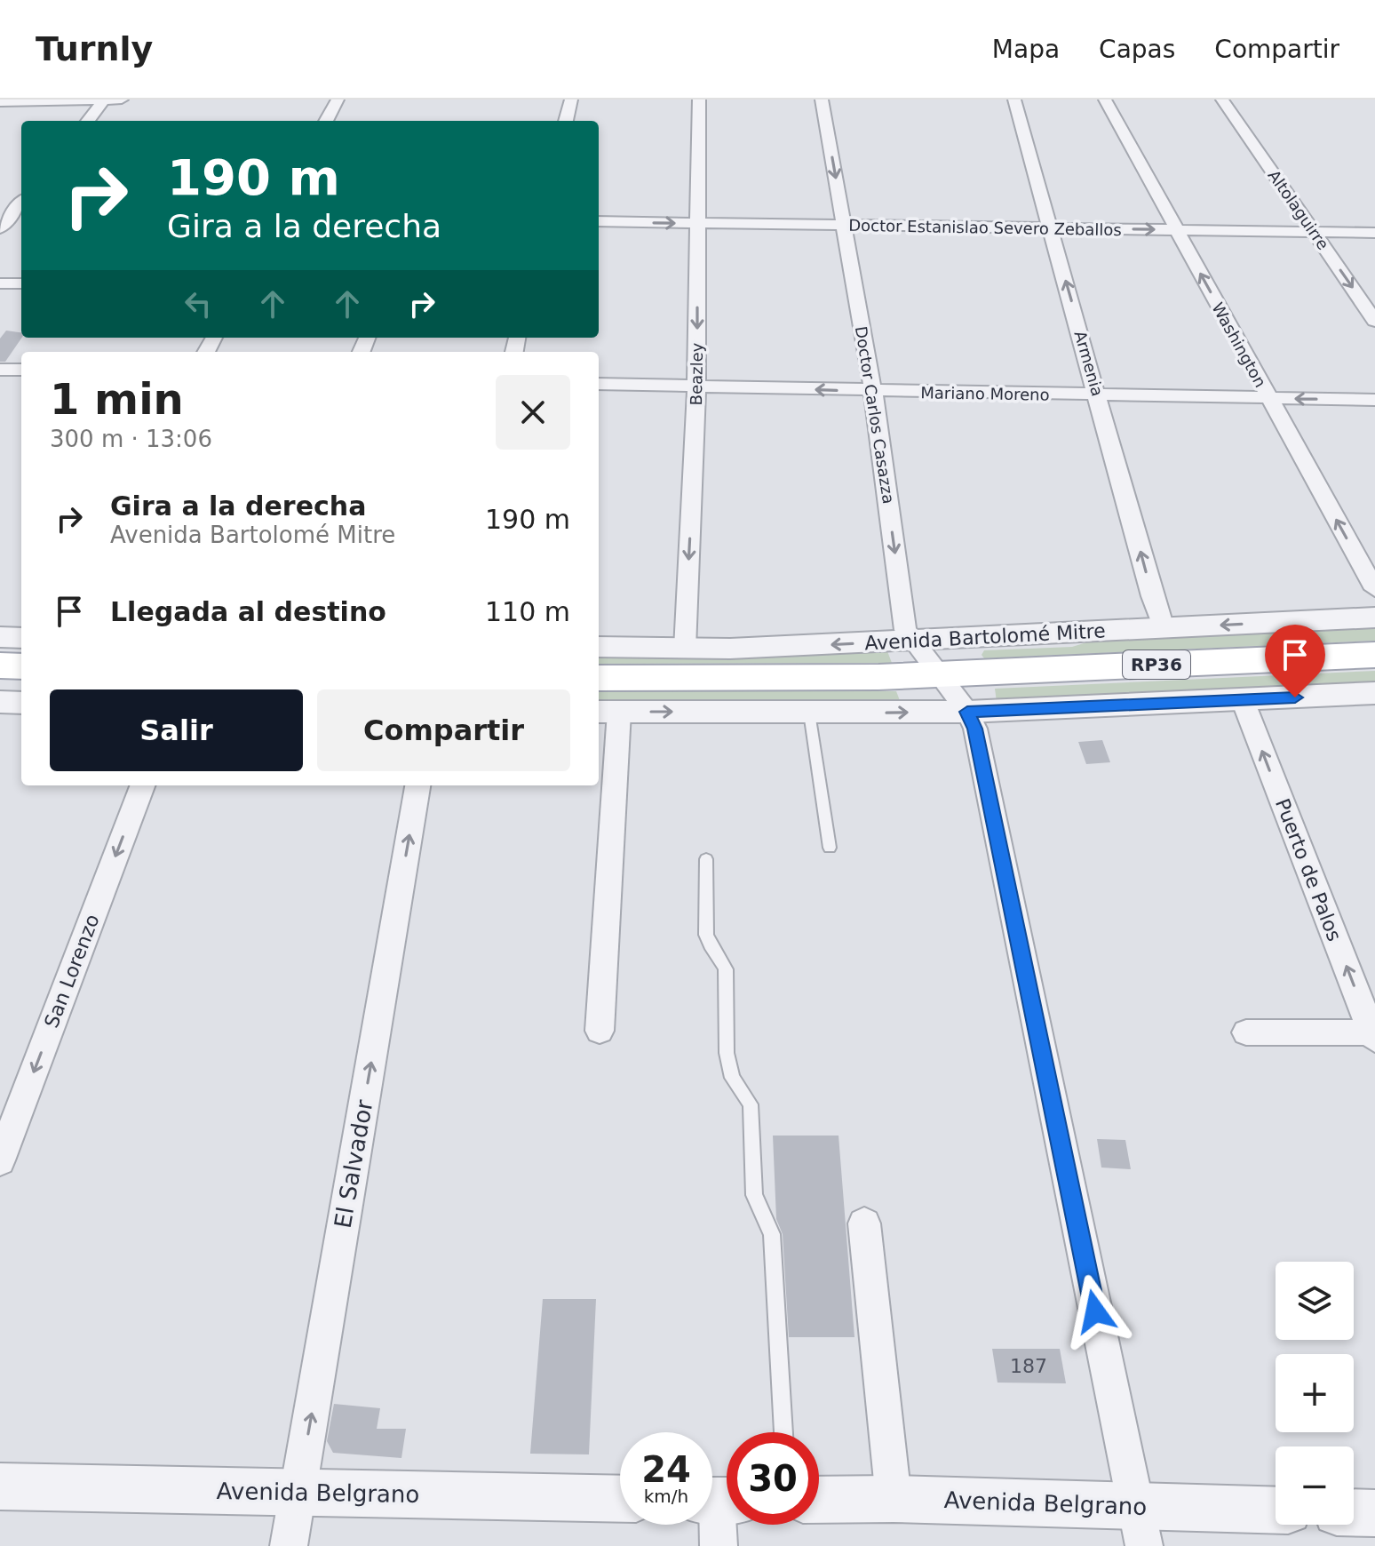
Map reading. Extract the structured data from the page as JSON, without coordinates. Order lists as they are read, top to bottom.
{
  "streets": {
    "main road": ["Avenida Bartolomé Mitre", "RP36"],
    "street": [
      "Altolaguirre",
      "Doctor Estanislao Severo Zeballos",
      "Washington",
      "Armenia",
      "Beazley",
      "Mariano Moreno",
      "Doctor Carlos Casazza",
      "Puerto de Palos",
      "San Lorenzo",
      "El Salvador",
      "Avenida Belgrano"
    ]
  },
  "crossings": [
    ["Altolaguirre", "Doctor Estanislao Severo Zeballos"],
    ["Doctor Estanislao Severo Zeballos", "Washington"],
    ["Doctor Estanislao Severo Zeballos", "Armenia"],
    ["Doctor Estanislao Severo Zeballos", "Beazley"],
    ["Doctor Estanislao Severo Zeballos", "Doctor Carlos Casazza"],
    ["Washington", "Mariano Moreno"],
    ["Armenia", "Mariano Moreno"],
    ["Armenia", "Avenida Bartolomé Mitre"],
    ["Beazley", "Mariano Moreno"],
    ["Beazley", "Avenida Bartolomé Mitre"],
    ["Mariano Moreno", "Doctor Carlos Casazza"],
    ["Doctor Carlos Casazza", "Avenida Bartolomé Mitre"],
    ["Doctor Carlos Casazza", "Avenida Belgrano"],
    ["El Salvador", "Avenida Belgrano"]
  ],
  "one_way": [
    "Altolaguirre",
    "Washington",
    "Armenia",
    "Beazley",
    "Mariano Moreno",
    "Puerto de Palos",
    "San Lorenzo",
    "El Salvador"
  ],
  "house_numbers": ["187"],
  "page": {
    "header": "Turnly",
    "nav": ["Mapa", "Capas", "Compartir"],
    "turn": ["190 m", "Gira a la derecha"],
    "heading": ["1 min", "300 m · 13:06"],
    "list": [
      {
        "name": "Gira a la derecha",
        "note": "Avenida Bartolomé Mitre",
        "value": "190 m"
      },
      {
        "name": "Llegada al destino",
        "value": "110 m"
      }
    ],
    "buttons": ["Salir", "Compartir"],
    "map_buttons": ["+", "−"],
    "speed": "24 km/h",
    "limit": "30"
  }
}
